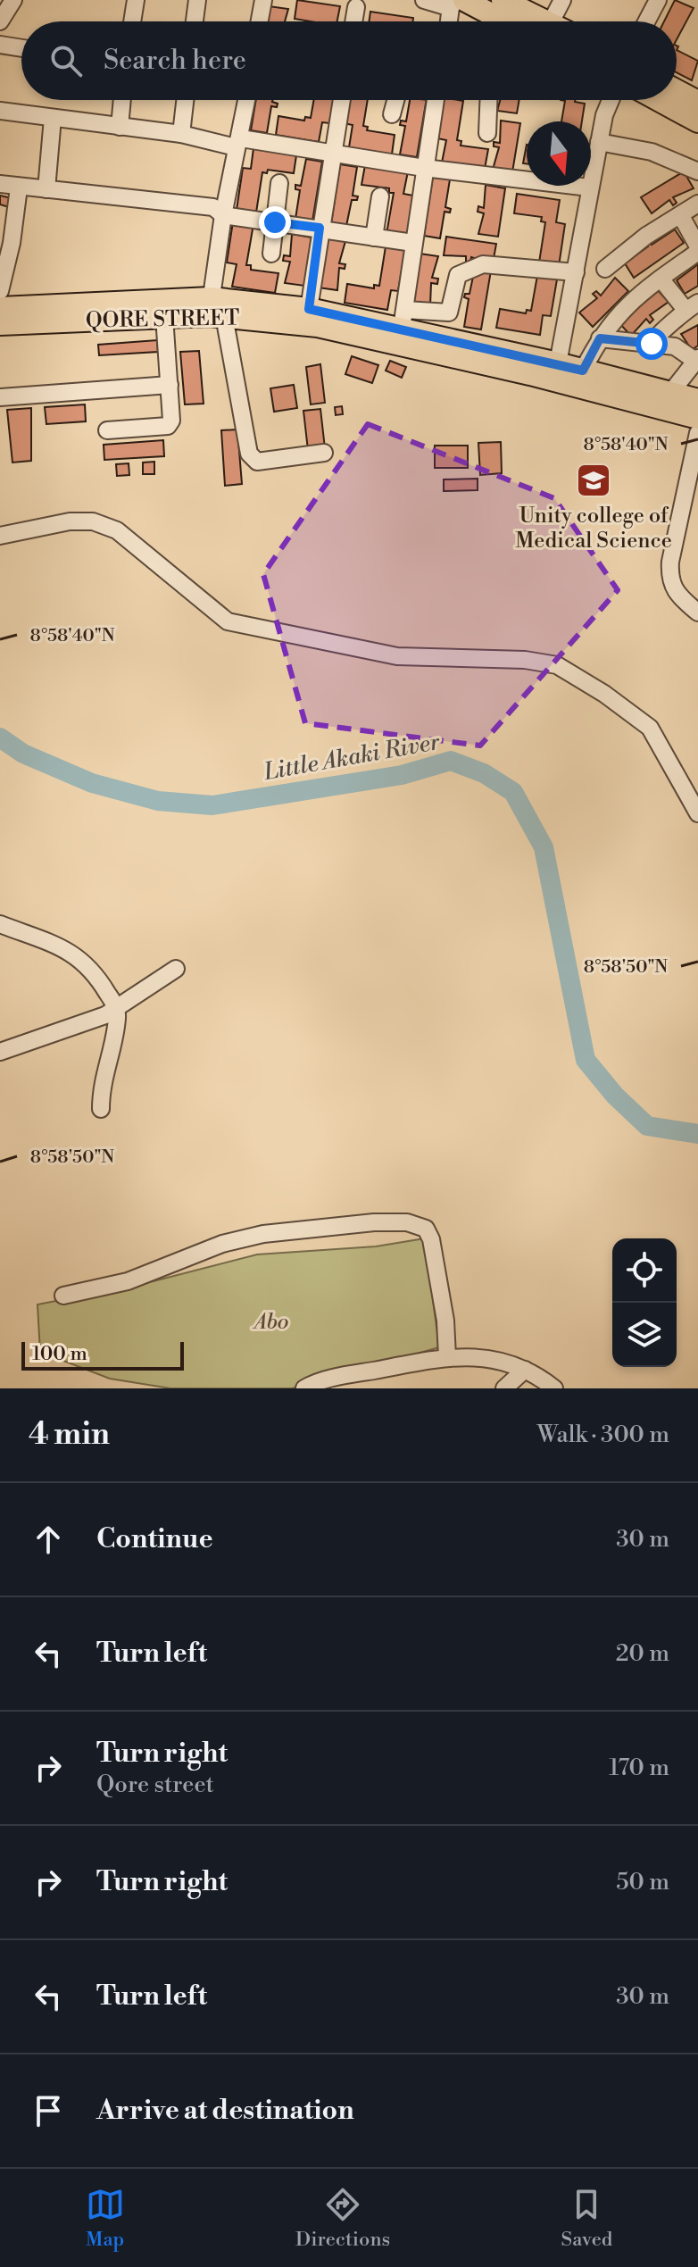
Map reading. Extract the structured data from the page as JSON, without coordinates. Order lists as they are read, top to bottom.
{
  "streets": {
    "main road": ["QORE STREET"]
  },
  "water": ["Little Akaki River"],
  "parks": ["Abo"],
  "places": {
    "school or university": ["Unity college of Medical Science"]
  },
  "scale_bar": "100 m",
  "north": "bottom",
  "page": {
    "search": "Search here",
    "scale": "100 m",
    "heading": ["4 min", "Walk · 300 m"],
    "list": [
      ["Continue", "30 m"],
      ["Turn left", "20 m"],
      ["Turn right", "Qore street", "170 m"],
      ["Turn right", "50 m"],
      ["Turn left", "30 m"],
      "Arrive at destination"
    ],
    "nav": ["Map", "Directions", "Saved"]
  },
  "coordinates": ["8°58'40\"N", "8°58'50\"N"]
}
